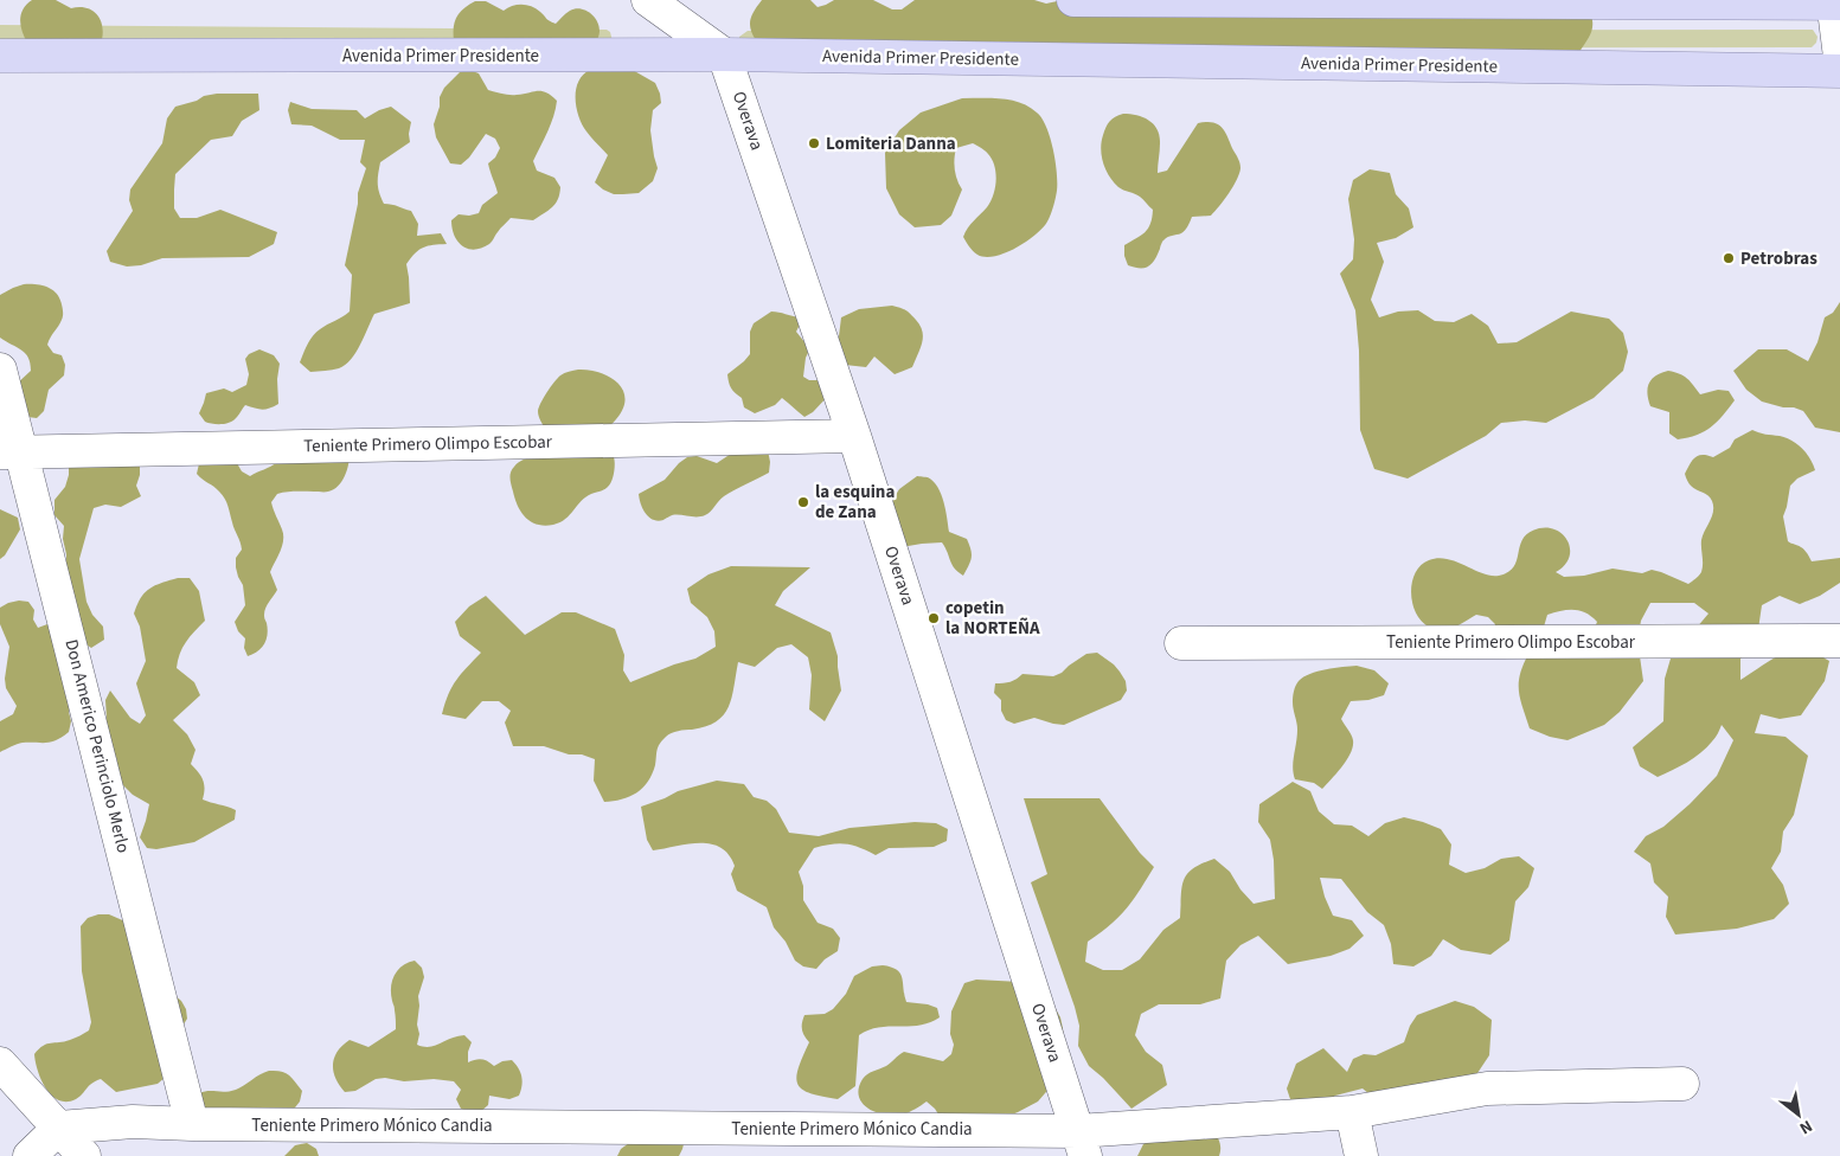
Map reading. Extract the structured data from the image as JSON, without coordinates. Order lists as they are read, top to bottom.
{
  "streets": {
    "main road": ["Avenida Primer Presidente"],
    "street": [
      "Overava",
      "Teniente Primero Olimpo Escobar",
      "Don Americo Perinciolo Merlo",
      "Teniente Primero Mónico Candia"
    ]
  },
  "crossings": [
    ["Avenida Primer Presidente", "Overava"],
    ["Overava", "Teniente Primero Olimpo Escobar"],
    ["Overava", "Teniente Primero Mónico Candia"],
    ["Teniente Primero Olimpo Escobar", "Don Americo Perinciolo Merlo"],
    ["Don Americo Perinciolo Merlo", "Teniente Primero Mónico Candia"]
  ],
  "places": [
    "Lomiteria Danna",
    "Petrobras",
    "la esquina de Zana",
    "copetin la NORTEÑA"
  ],
  "north": "bottom right"
}
